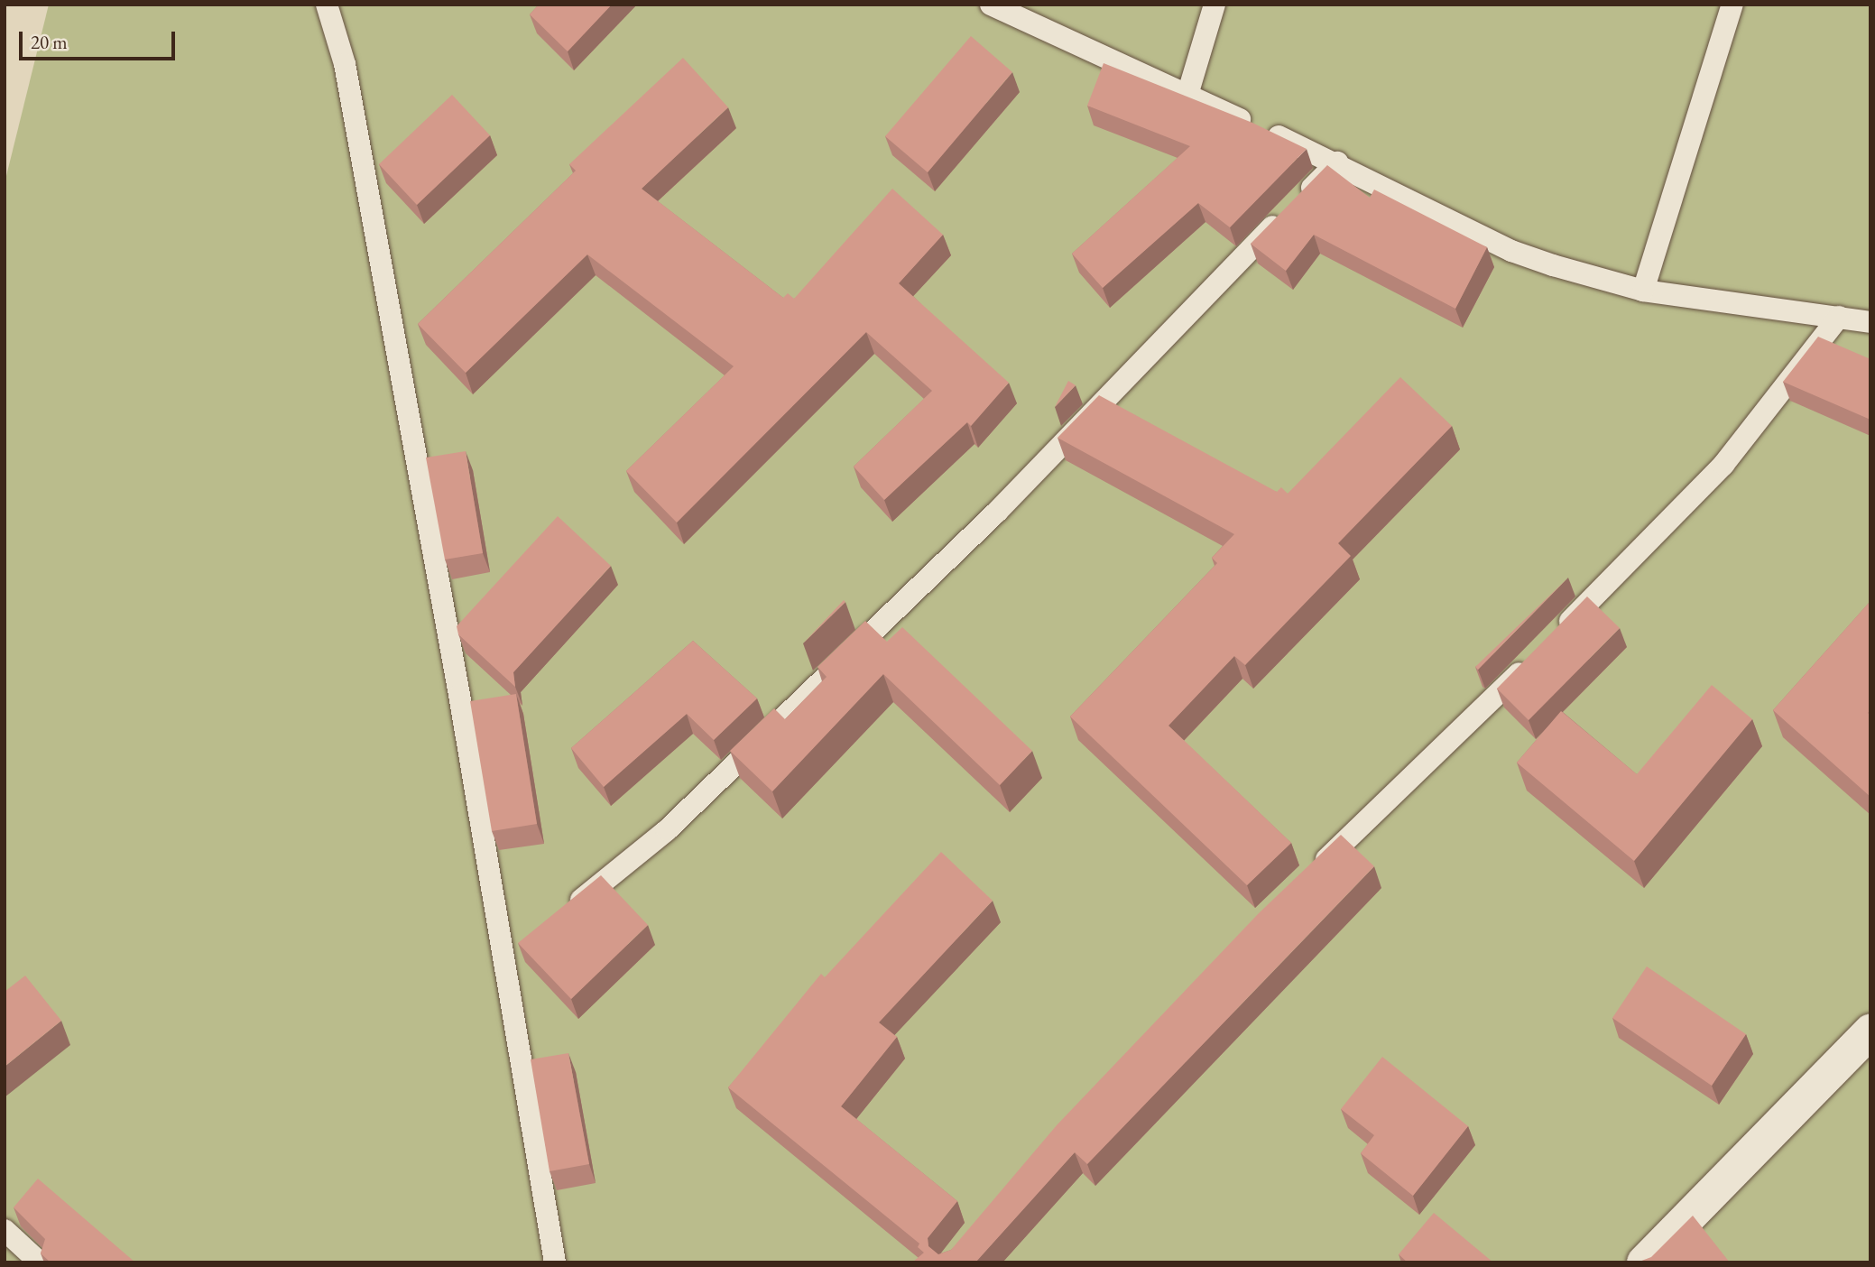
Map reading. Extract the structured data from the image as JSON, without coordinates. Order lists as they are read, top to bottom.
{
  "scale_bar": "20 m"
}
